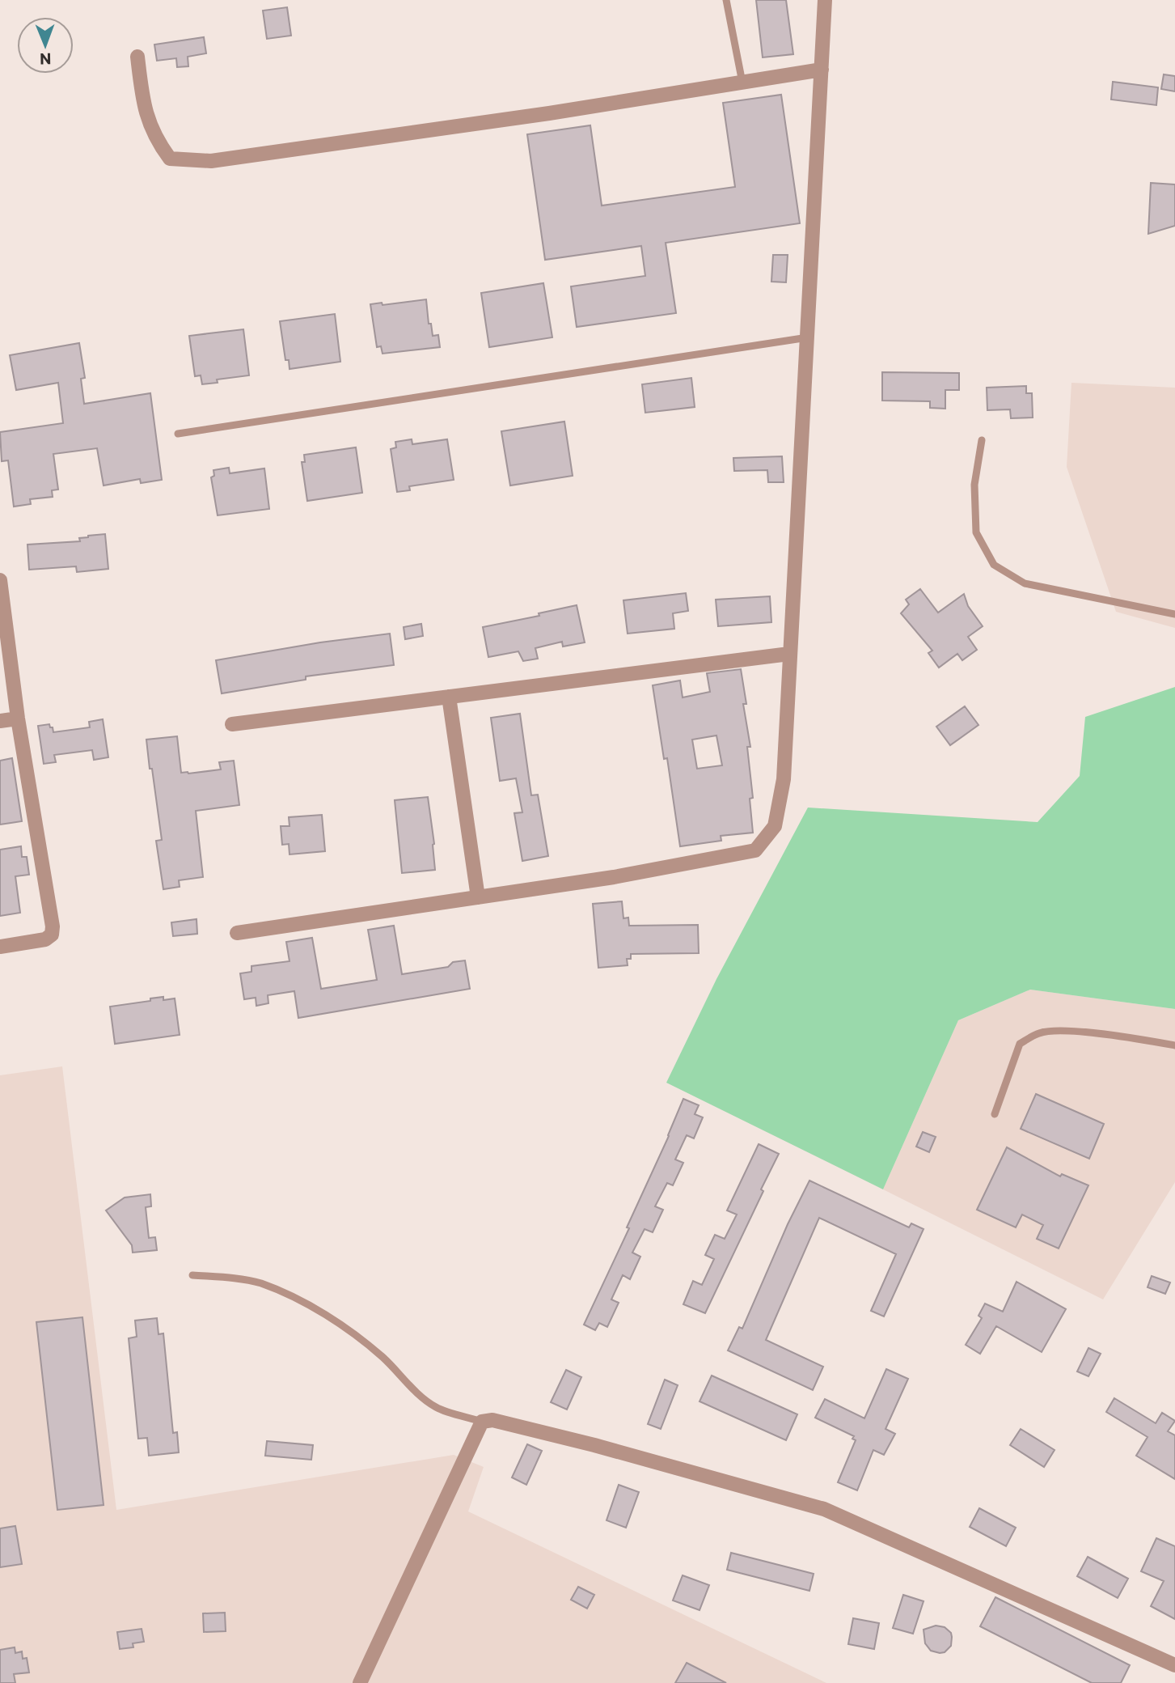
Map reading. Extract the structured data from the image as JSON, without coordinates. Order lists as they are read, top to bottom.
{
  "north": "bottom"
}
